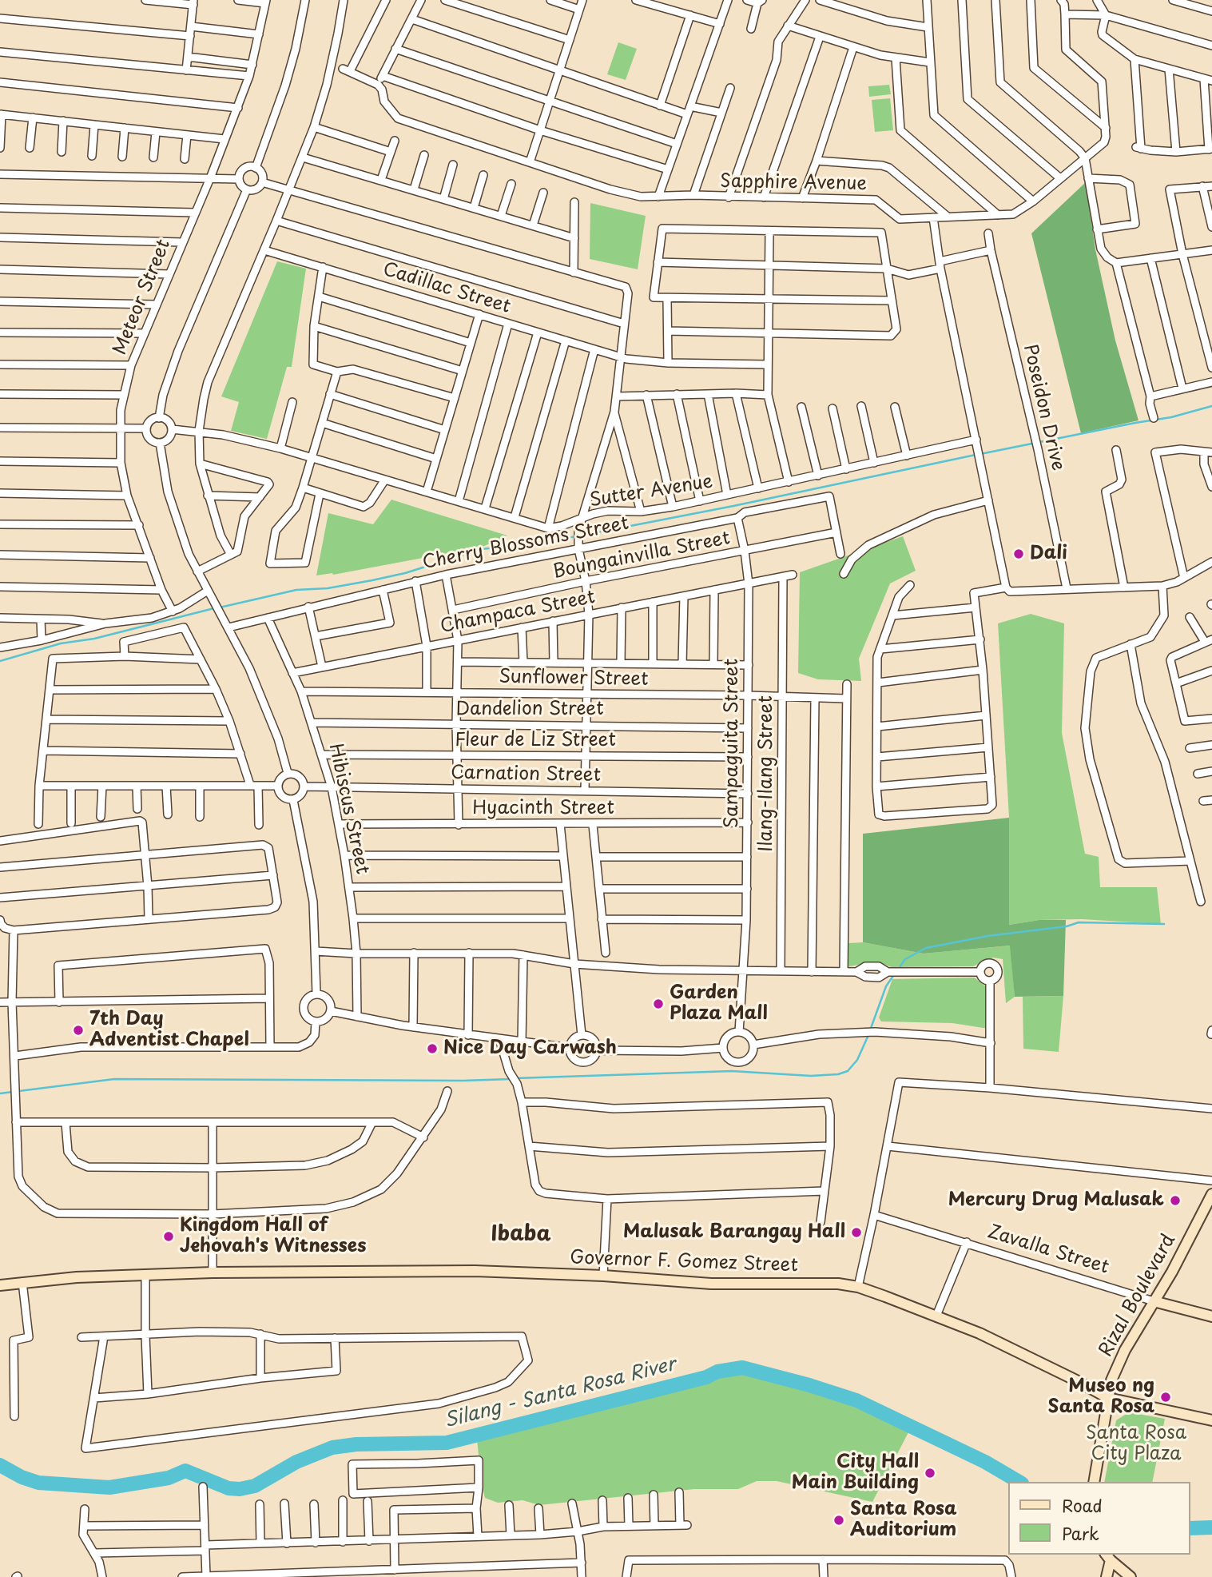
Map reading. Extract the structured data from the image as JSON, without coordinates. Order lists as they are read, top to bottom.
{
  "streets": {
    "street": [
      "Sapphire Avenue",
      "Cadillac Street",
      "Meteor Street",
      "Poseidon Drive",
      "Sutter Avenue",
      "Cherry Blossoms Street",
      "Boungainvilla Street",
      "Champaca Street",
      "Sunflower Street",
      "Dandelion Street",
      "Fleur de Liz Street",
      "Sampaguita Street",
      "Ilang-Ilang Street",
      "Carnation Street",
      "Hibiscus Street",
      "Hyacinth Street",
      "Zavalla Street",
      "Governor F. Gomez Street",
      "Rizal Boulevard"
    ]
  },
  "crossings": [
    ["Cherry Blossoms Street", "Boungainvilla Street"],
    ["Cherry Blossoms Street", "Sampaguita Street"],
    ["Cherry Blossoms Street", "Hibiscus Street"],
    ["Boungainvilla Street", "Sampaguita Street"],
    ["Champaca Street", "Sampaguita Street"],
    ["Champaca Street", "Ilang-Ilang Street"],
    ["Champaca Street", "Hibiscus Street"],
    ["Sunflower Street", "Sampaguita Street"],
    ["Sunflower Street", "Ilang-Ilang Street"],
    ["Sunflower Street", "Hibiscus Street"],
    ["Dandelion Street", "Sampaguita Street"],
    ["Dandelion Street", "Hibiscus Street"],
    ["Fleur de Liz Street", "Sampaguita Street"],
    ["Fleur de Liz Street", "Hibiscus Street"],
    ["Sampaguita Street", "Carnation Street"],
    ["Sampaguita Street", "Hyacinth Street"],
    ["Carnation Street", "Hibiscus Street"],
    ["Hibiscus Street", "Hyacinth Street"],
    ["Zavalla Street", "Rizal Boulevard"],
    ["Governor F. Gomez Street", "Rizal Boulevard"]
  ],
  "districts": ["Ibaba"],
  "water": ["Silang - Santa Rosa River"],
  "parks": ["Santa Rosa City Plaza"],
  "places": [
    "Dali",
    "Garden Plaza Mall",
    "7th Day Adventist Chapel",
    "Nice Day Carwash",
    "Mercury Drug Malusak",
    "Malusak Barangay Hall",
    "Kingdom Hall of Jehovah's Witnesses",
    "Museo ng Santa Rosa",
    "City Hall Main Building",
    "Santa Rosa Auditorium"
  ],
  "legend": ["Road", "Park"]
}
